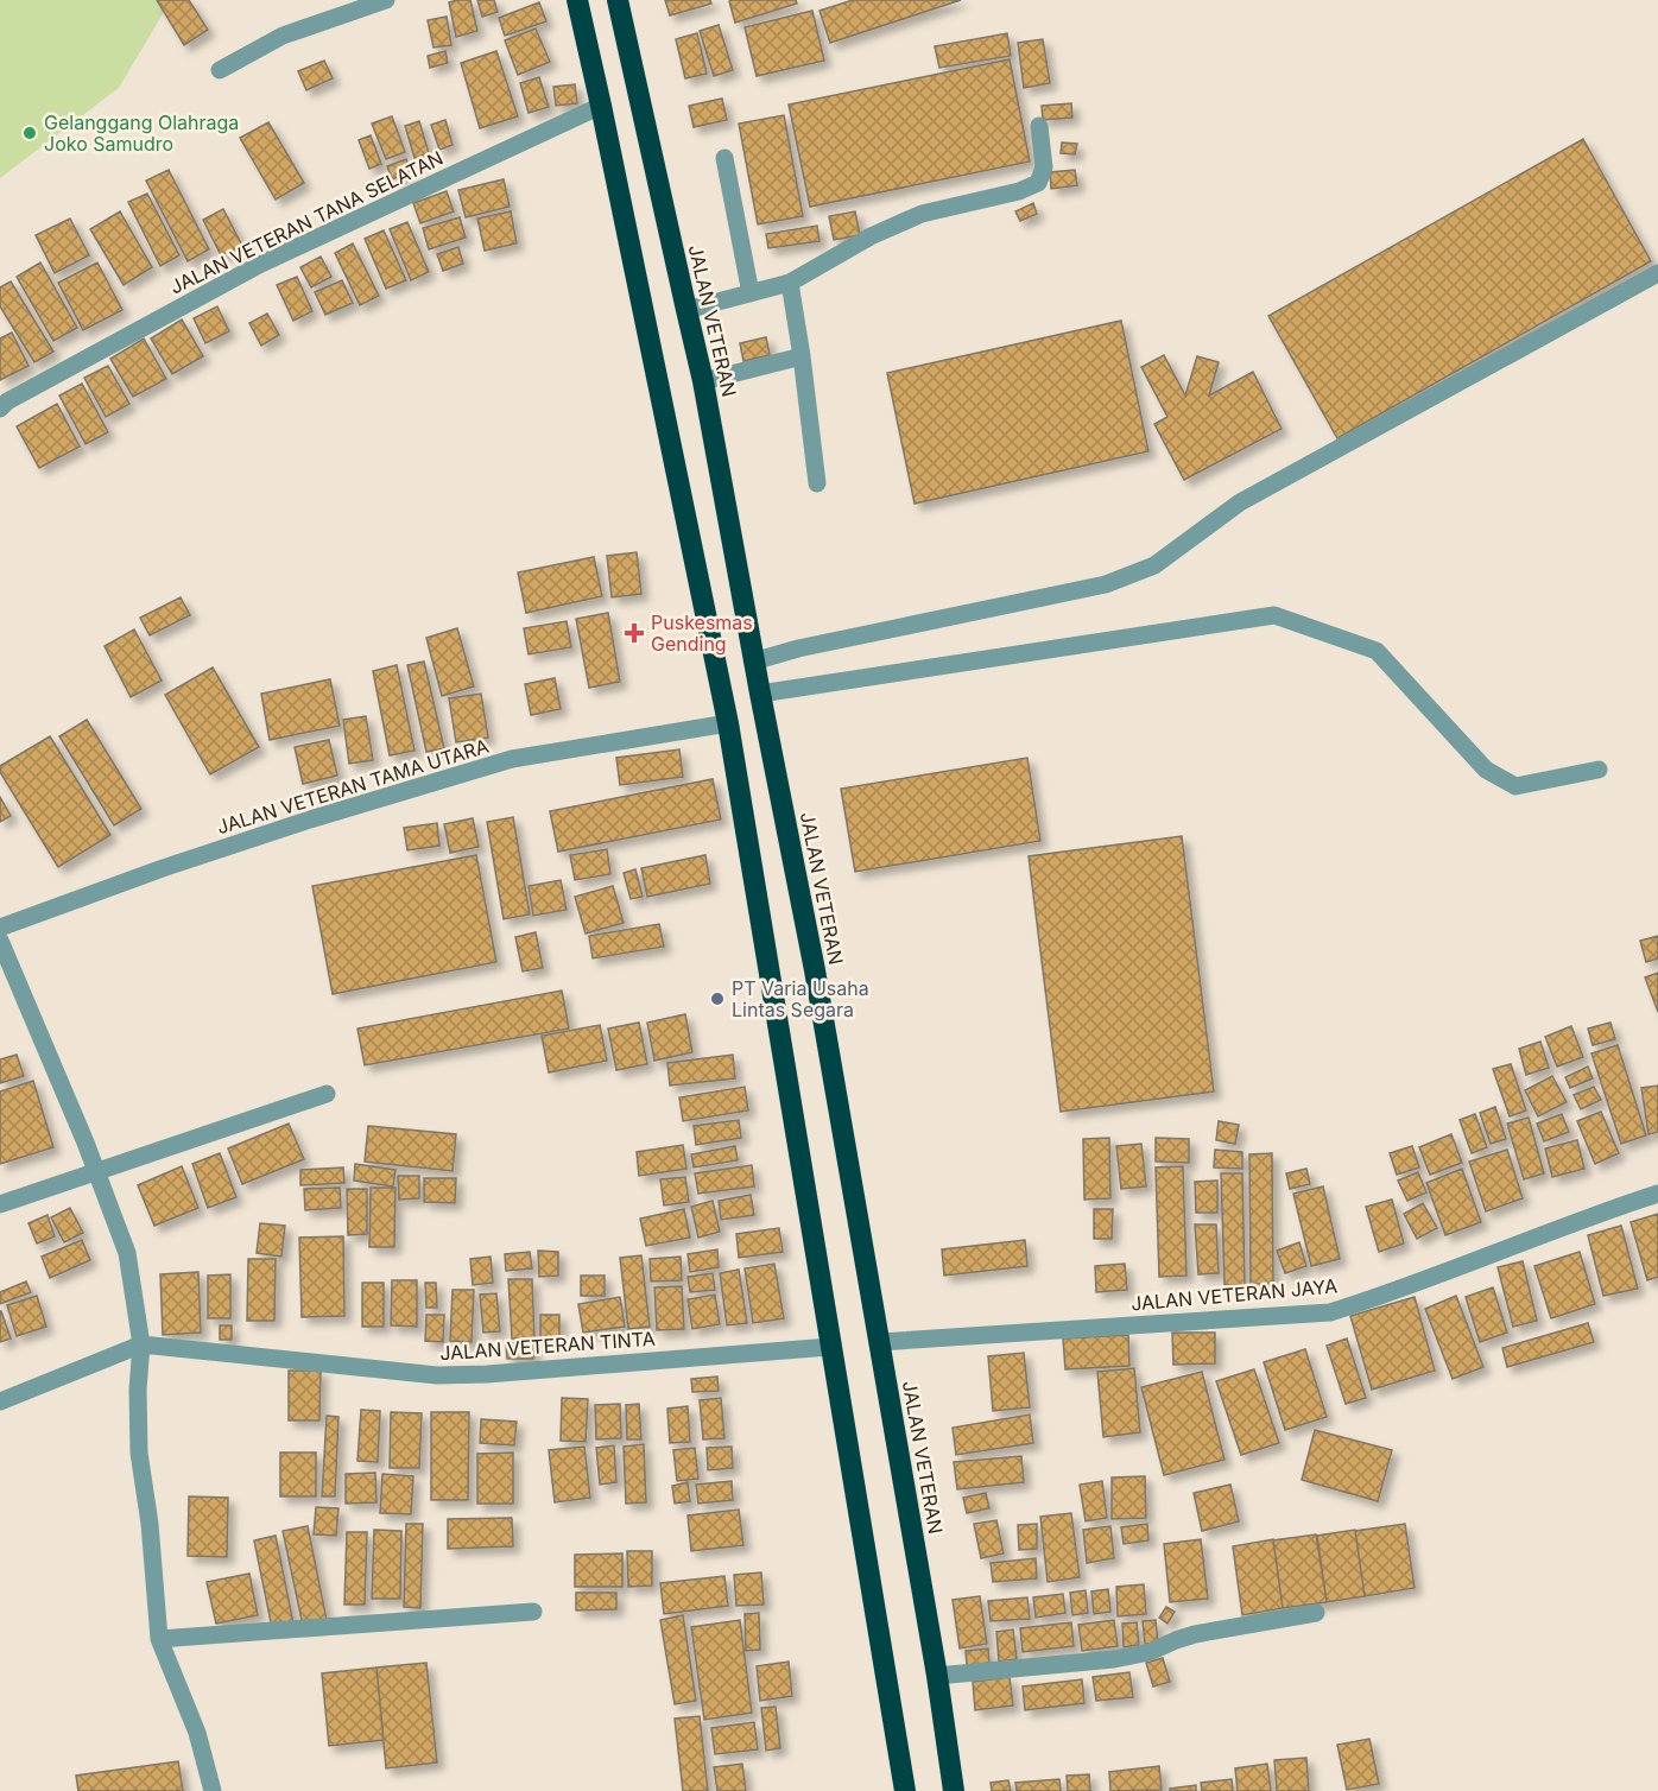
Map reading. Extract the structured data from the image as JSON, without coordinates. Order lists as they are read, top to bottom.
{
  "streets": {
    "highway": ["JALAN VETERAN"],
    "street": [
      "JALAN VETERAN TANA SELATAN",
      "JALAN VETERAN TAMA UTARA",
      "JALAN VETERAN JAYA",
      "JALAN VETERAN TINTA"
    ]
  },
  "crossings": [
    ["JALAN VETERAN", "JALAN VETERAN JAYA"]
  ],
  "places": {
    "other": ["Gelanggang Olahraga Joko Samudro", "PT Varia Usaha Lintas Segara"],
    "health": ["Puskesmas Gending"]
  }
}
